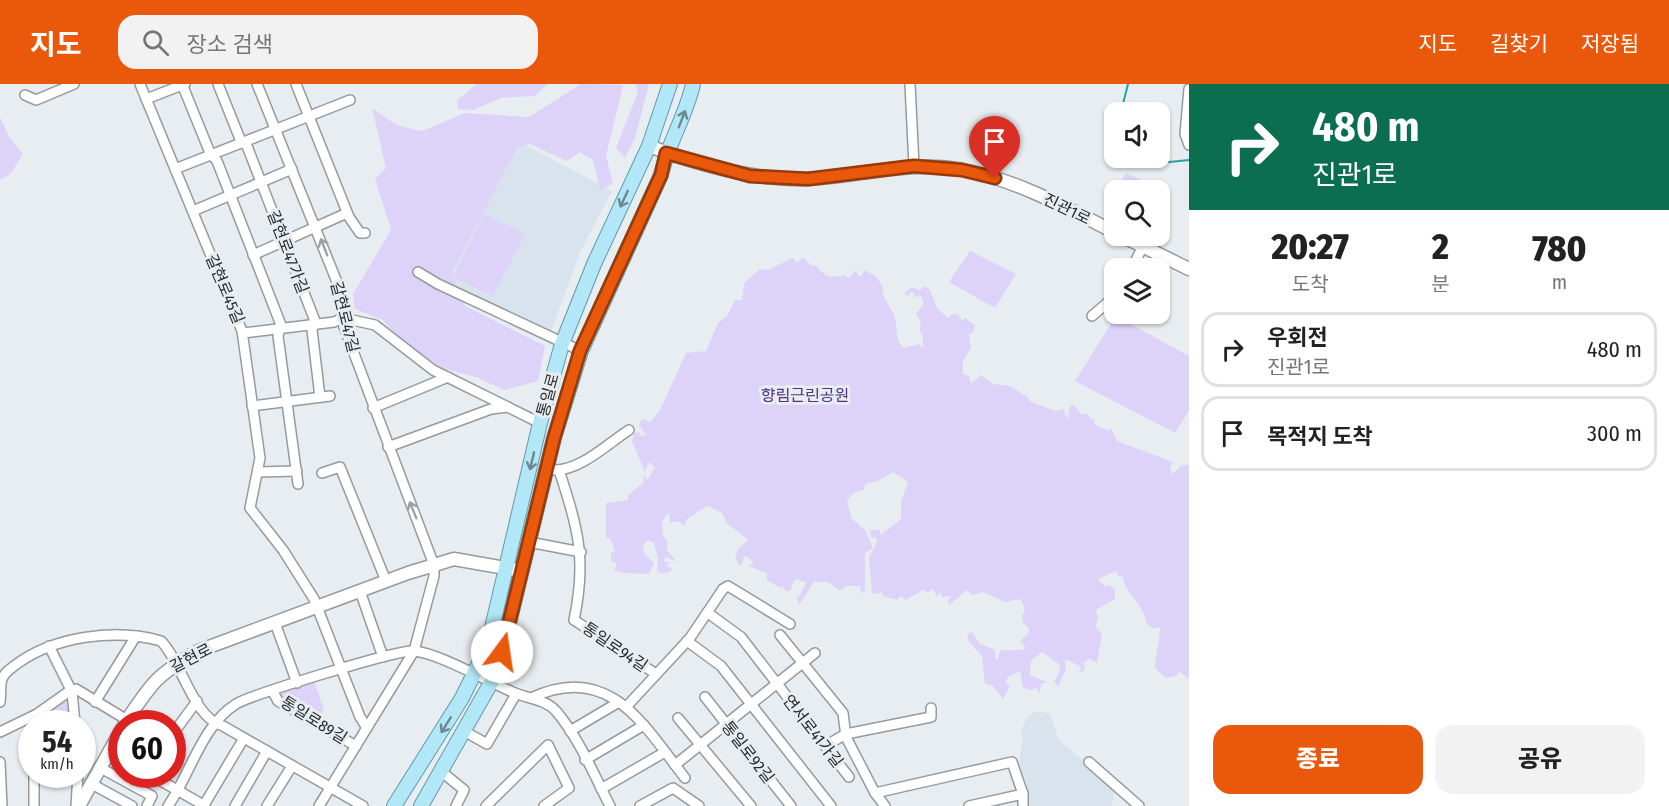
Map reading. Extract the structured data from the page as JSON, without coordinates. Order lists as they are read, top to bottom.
{
  "streets": {
    "main road": ["진관1로", "통일로", "갈현로"],
    "street": [
      "갈현로47가길",
      "갈현로45길",
      "갈현로47길",
      "통일로94길",
      "통일로89길",
      "연서로41가길",
      "통일로92길"
    ]
  },
  "crossings": [
    ["진관1로", "통일로"],
    ["갈현로45길", "갈현로"],
    ["갈현로47길", "갈현로"],
    ["통일로", "통일로94길"],
    ["통일로", "갈현로"],
    ["통일로94길", "연서로41가길"]
  ],
  "parks": ["향림근린공원"],
  "page": {
    "header": "지도",
    "search": "장소 검색",
    "nav": ["지도", "길찾기", "저장됨"],
    "turn": ["480 m", "진관1로"],
    "eta": [
      "20:27",
      "도착",
      "2",
      "분",
      "780",
      "m"
    ],
    "list": [
      {
        "name": "우회전",
        "note": "진관1로",
        "value": "480 m"
      },
      {
        "name": "목적지 도착",
        "value": "300 m"
      }
    ],
    "speed": "54 km/h",
    "limit": "60",
    "buttons": ["종료", "공유"]
  }
}
